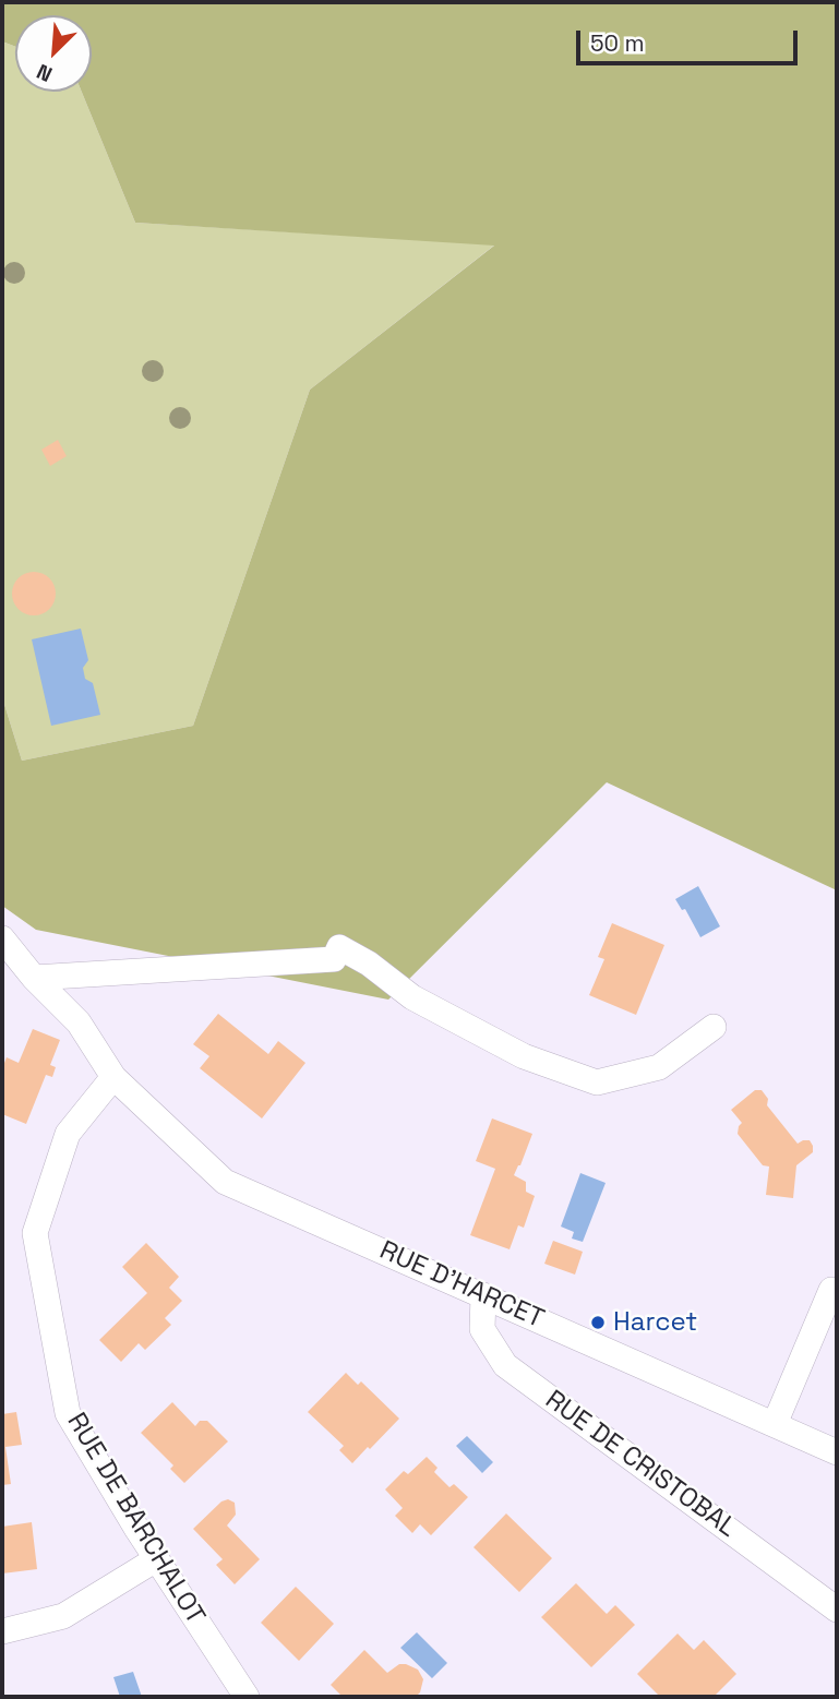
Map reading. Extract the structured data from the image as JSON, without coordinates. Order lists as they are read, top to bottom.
{
  "streets": {
    "street": ["RUE D'HARCET", "RUE DE CRISTOBAL", "RUE DE BARCHALOT"]
  },
  "crossings": [
    ["RUE D'HARCET", "RUE DE CRISTOBAL"],
    ["RUE D'HARCET", "RUE DE BARCHALOT"]
  ],
  "places": ["Harcet"],
  "scale_bar": "50 m",
  "north": "bottom left"
}
